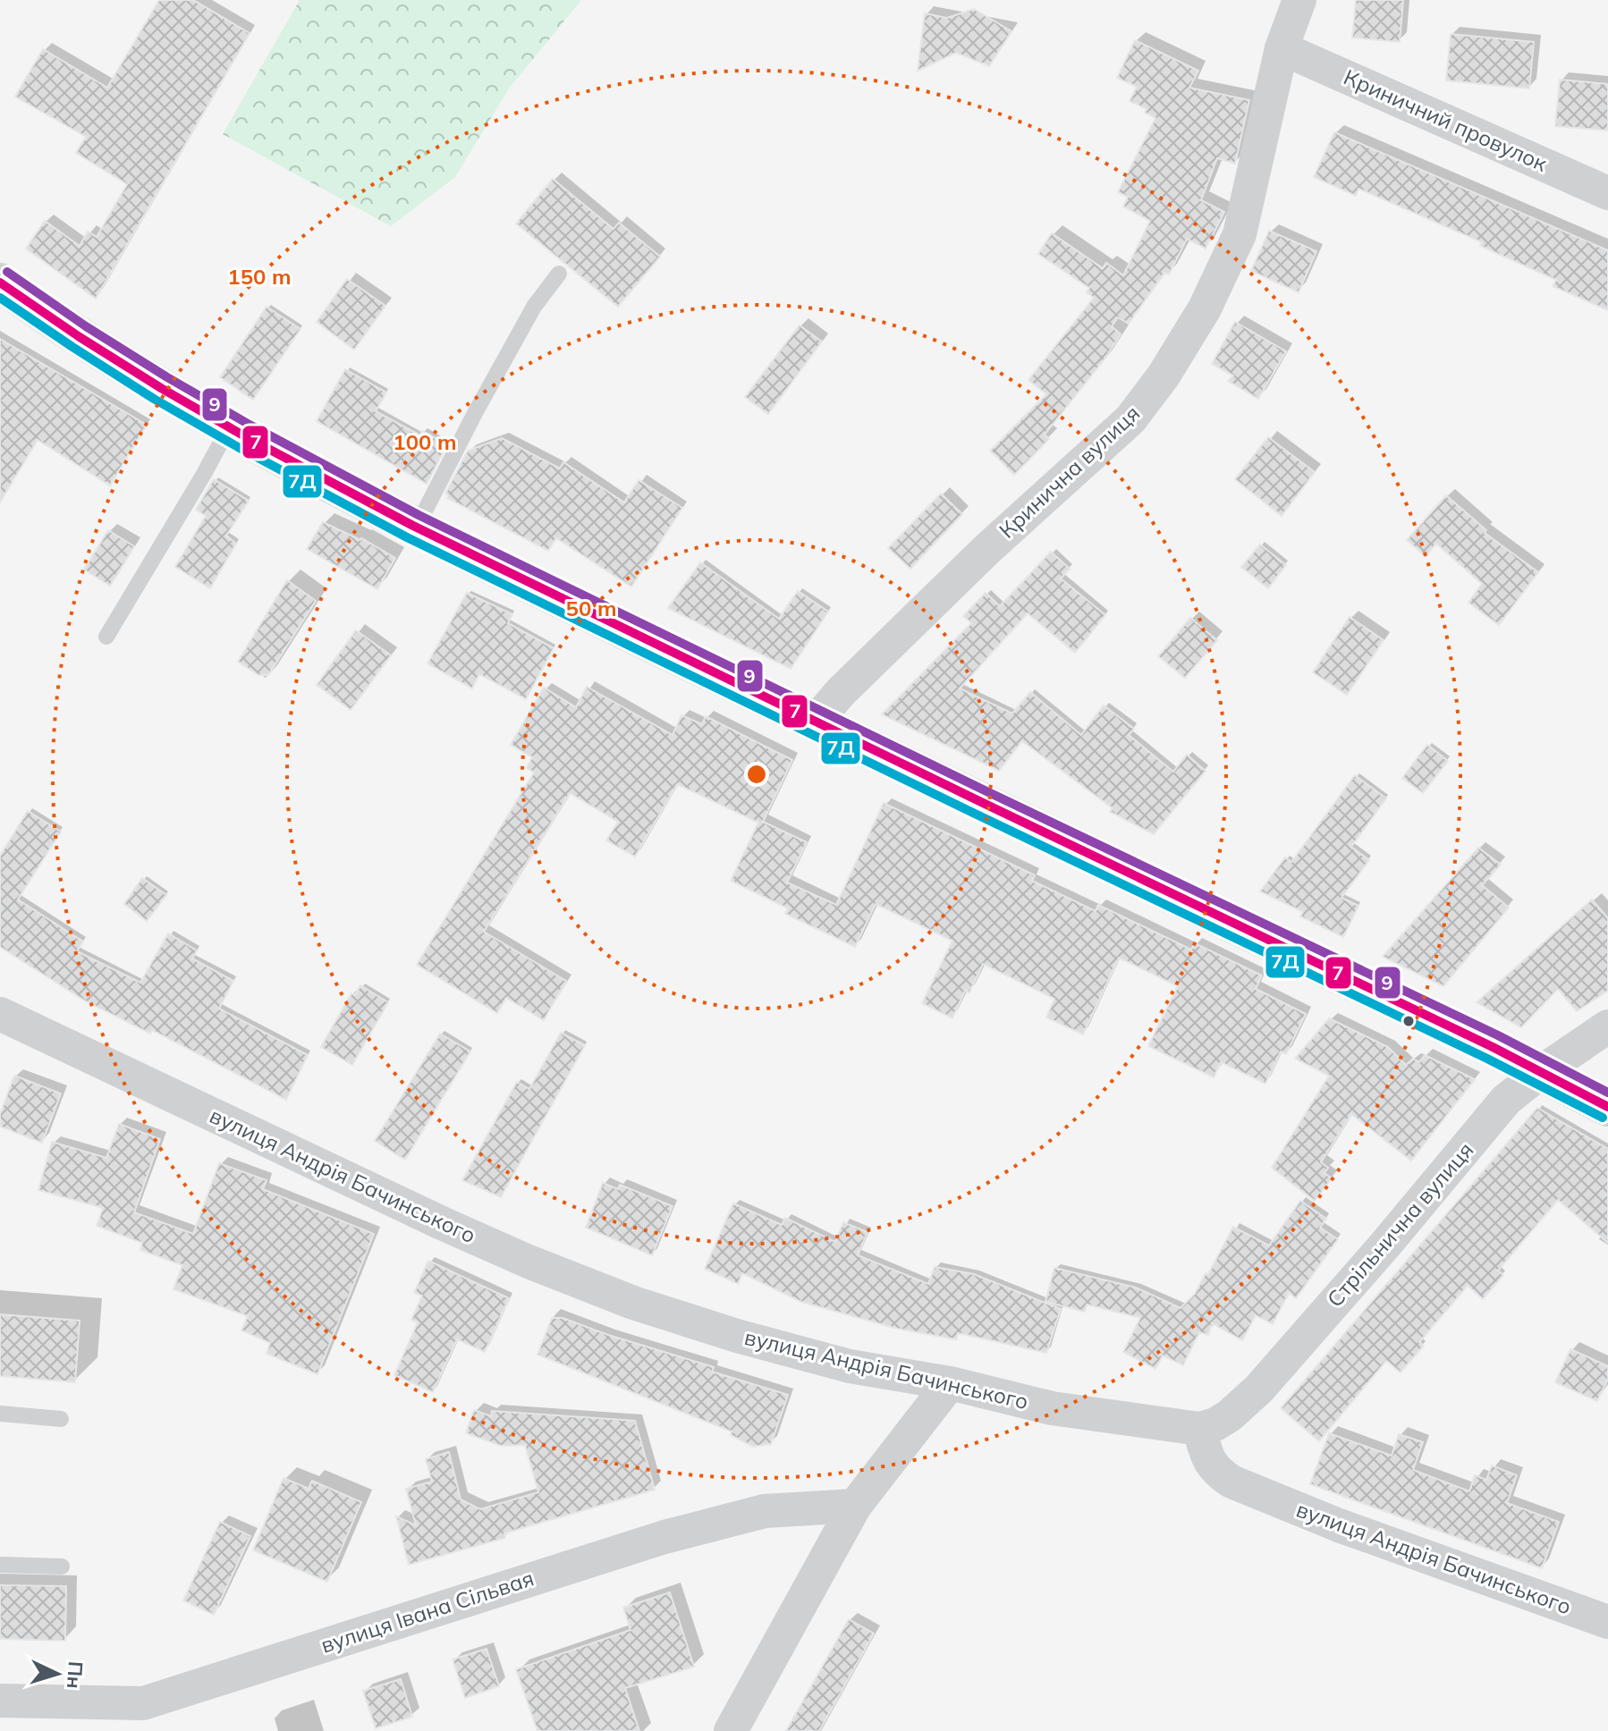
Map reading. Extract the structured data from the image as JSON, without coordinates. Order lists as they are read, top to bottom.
{
  "streets": {
    "street": [
      "Криничний провулок",
      "Кринична вулиця",
      "вулиця Андрія Бачинського",
      "Стрільнична вулиця",
      "вулиця Івана Сільвая"
    ]
  },
  "crossings": [
    ["Криничний провулок", "Кринична вулиця"],
    ["вулиця Андрія Бачинського", "Стрільнична вулиця"]
  ],
  "lines": ["transit line 9", "transit line 7", "transit line 7Д"],
  "north": "right",
  "rings": ["150 m", "100 m", "50 m"]
}
